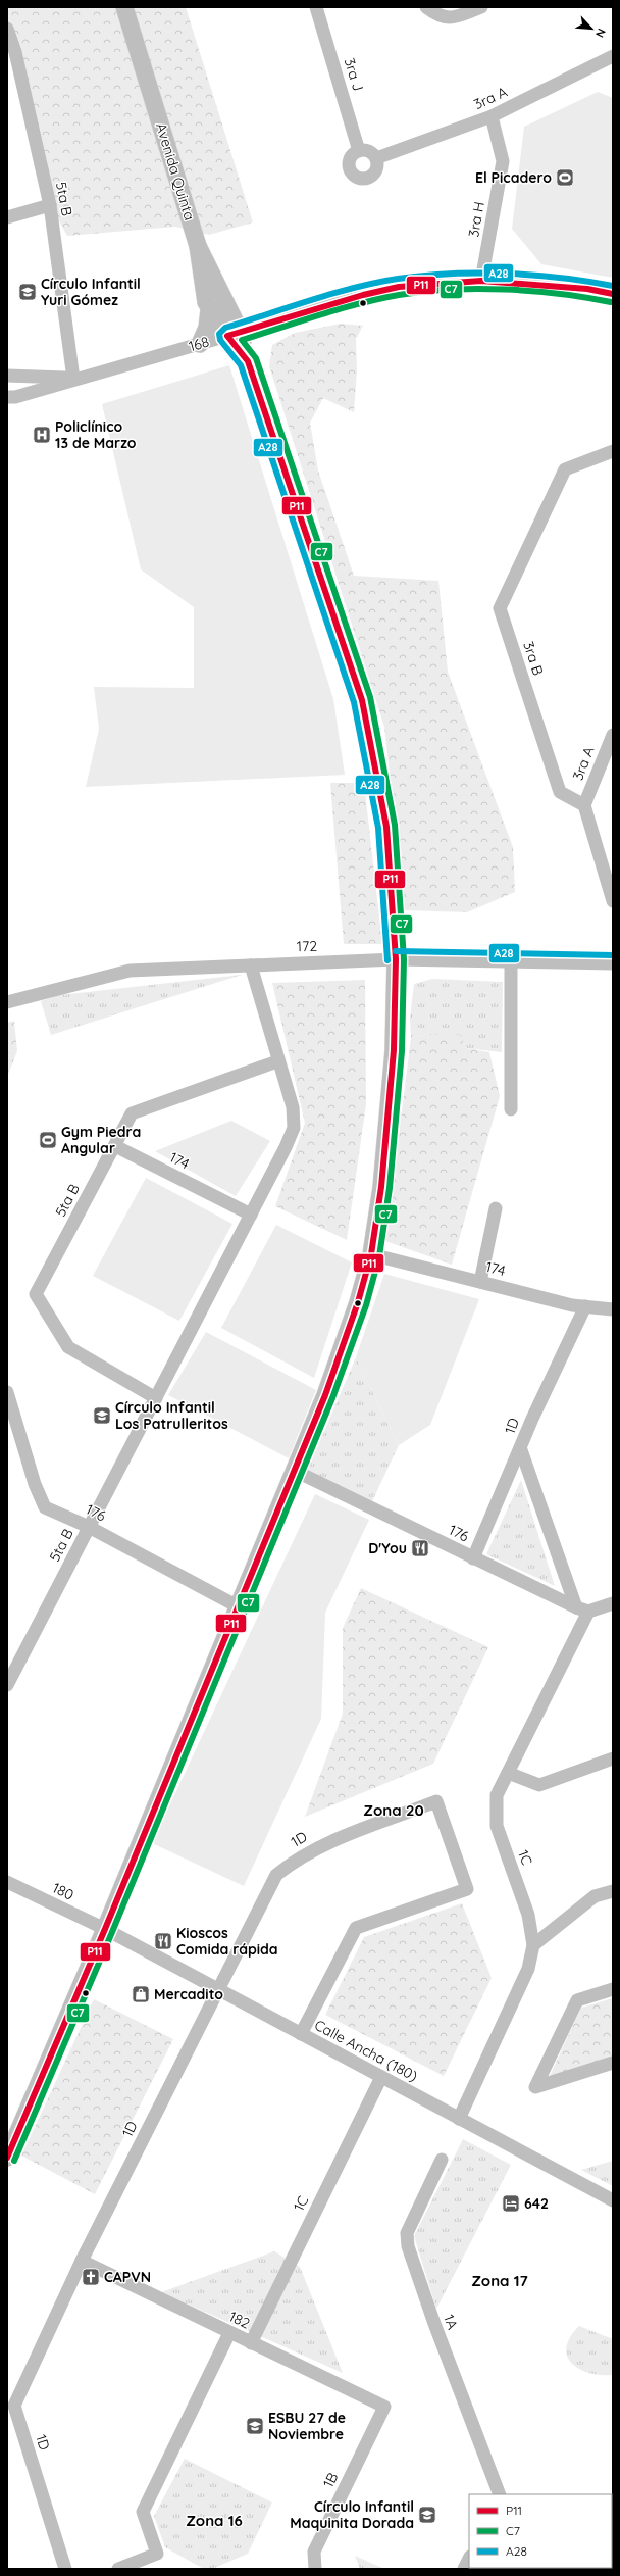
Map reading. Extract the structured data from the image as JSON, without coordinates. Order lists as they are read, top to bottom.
{
  "streets": {
    "main road": ["Avenida Quinta", "168"],
    "street": [
      "3ra J",
      "3ra A",
      "5ta B",
      "3ra H",
      "3ra B",
      "172",
      "174",
      "1D",
      "176",
      "1C",
      "180",
      "Calle Ancha (180)",
      "182",
      "1A",
      "1B"
    ]
  },
  "crossings": [
    ["3ra J", "3ra A"],
    ["3ra A", "3ra H"],
    ["3ra A", "3ra B"],
    ["Avenida Quinta", "168"],
    ["5ta B", "168"],
    ["5ta B", "172"],
    ["5ta B", "174"],
    ["5ta B", "176"],
    ["3ra H", "168"],
    ["174", "1D"],
    ["1D", "176"],
    ["1D", "Calle Ancha (180)"],
    ["1D", "182"],
    ["176", "1C"],
    ["1C", "Calle Ancha (180)"],
    ["1C", "182"],
    ["180", "Calle Ancha (180)"],
    ["182", "1B"]
  ],
  "districts": ["Zona 20", "Zona 17", "Zona 16"],
  "places": {
    "sports": ["El Picadero", "Gym Piedra Angular"],
    "school or university": [
      "Círculo Infantil Yuri Gómez",
      "Círculo Infantil Los Patrulleritos",
      "ESBU 27 de Noviembre",
      "Círculo Infantil Maquinita Dorada"
    ],
    "hospital": ["Policlínico 13 de Marzo"],
    "restaurant": ["D'You", "Kioscos Comida rápida"],
    "shop": ["Mercadito"],
    "hotel": ["642"],
    "church": ["CAPVN"]
  },
  "lines": ["transit line A28", "transit line P11", "transit line C7"],
  "legend": ["P11", "C7", "A28"],
  "north": "bottom right"
}
